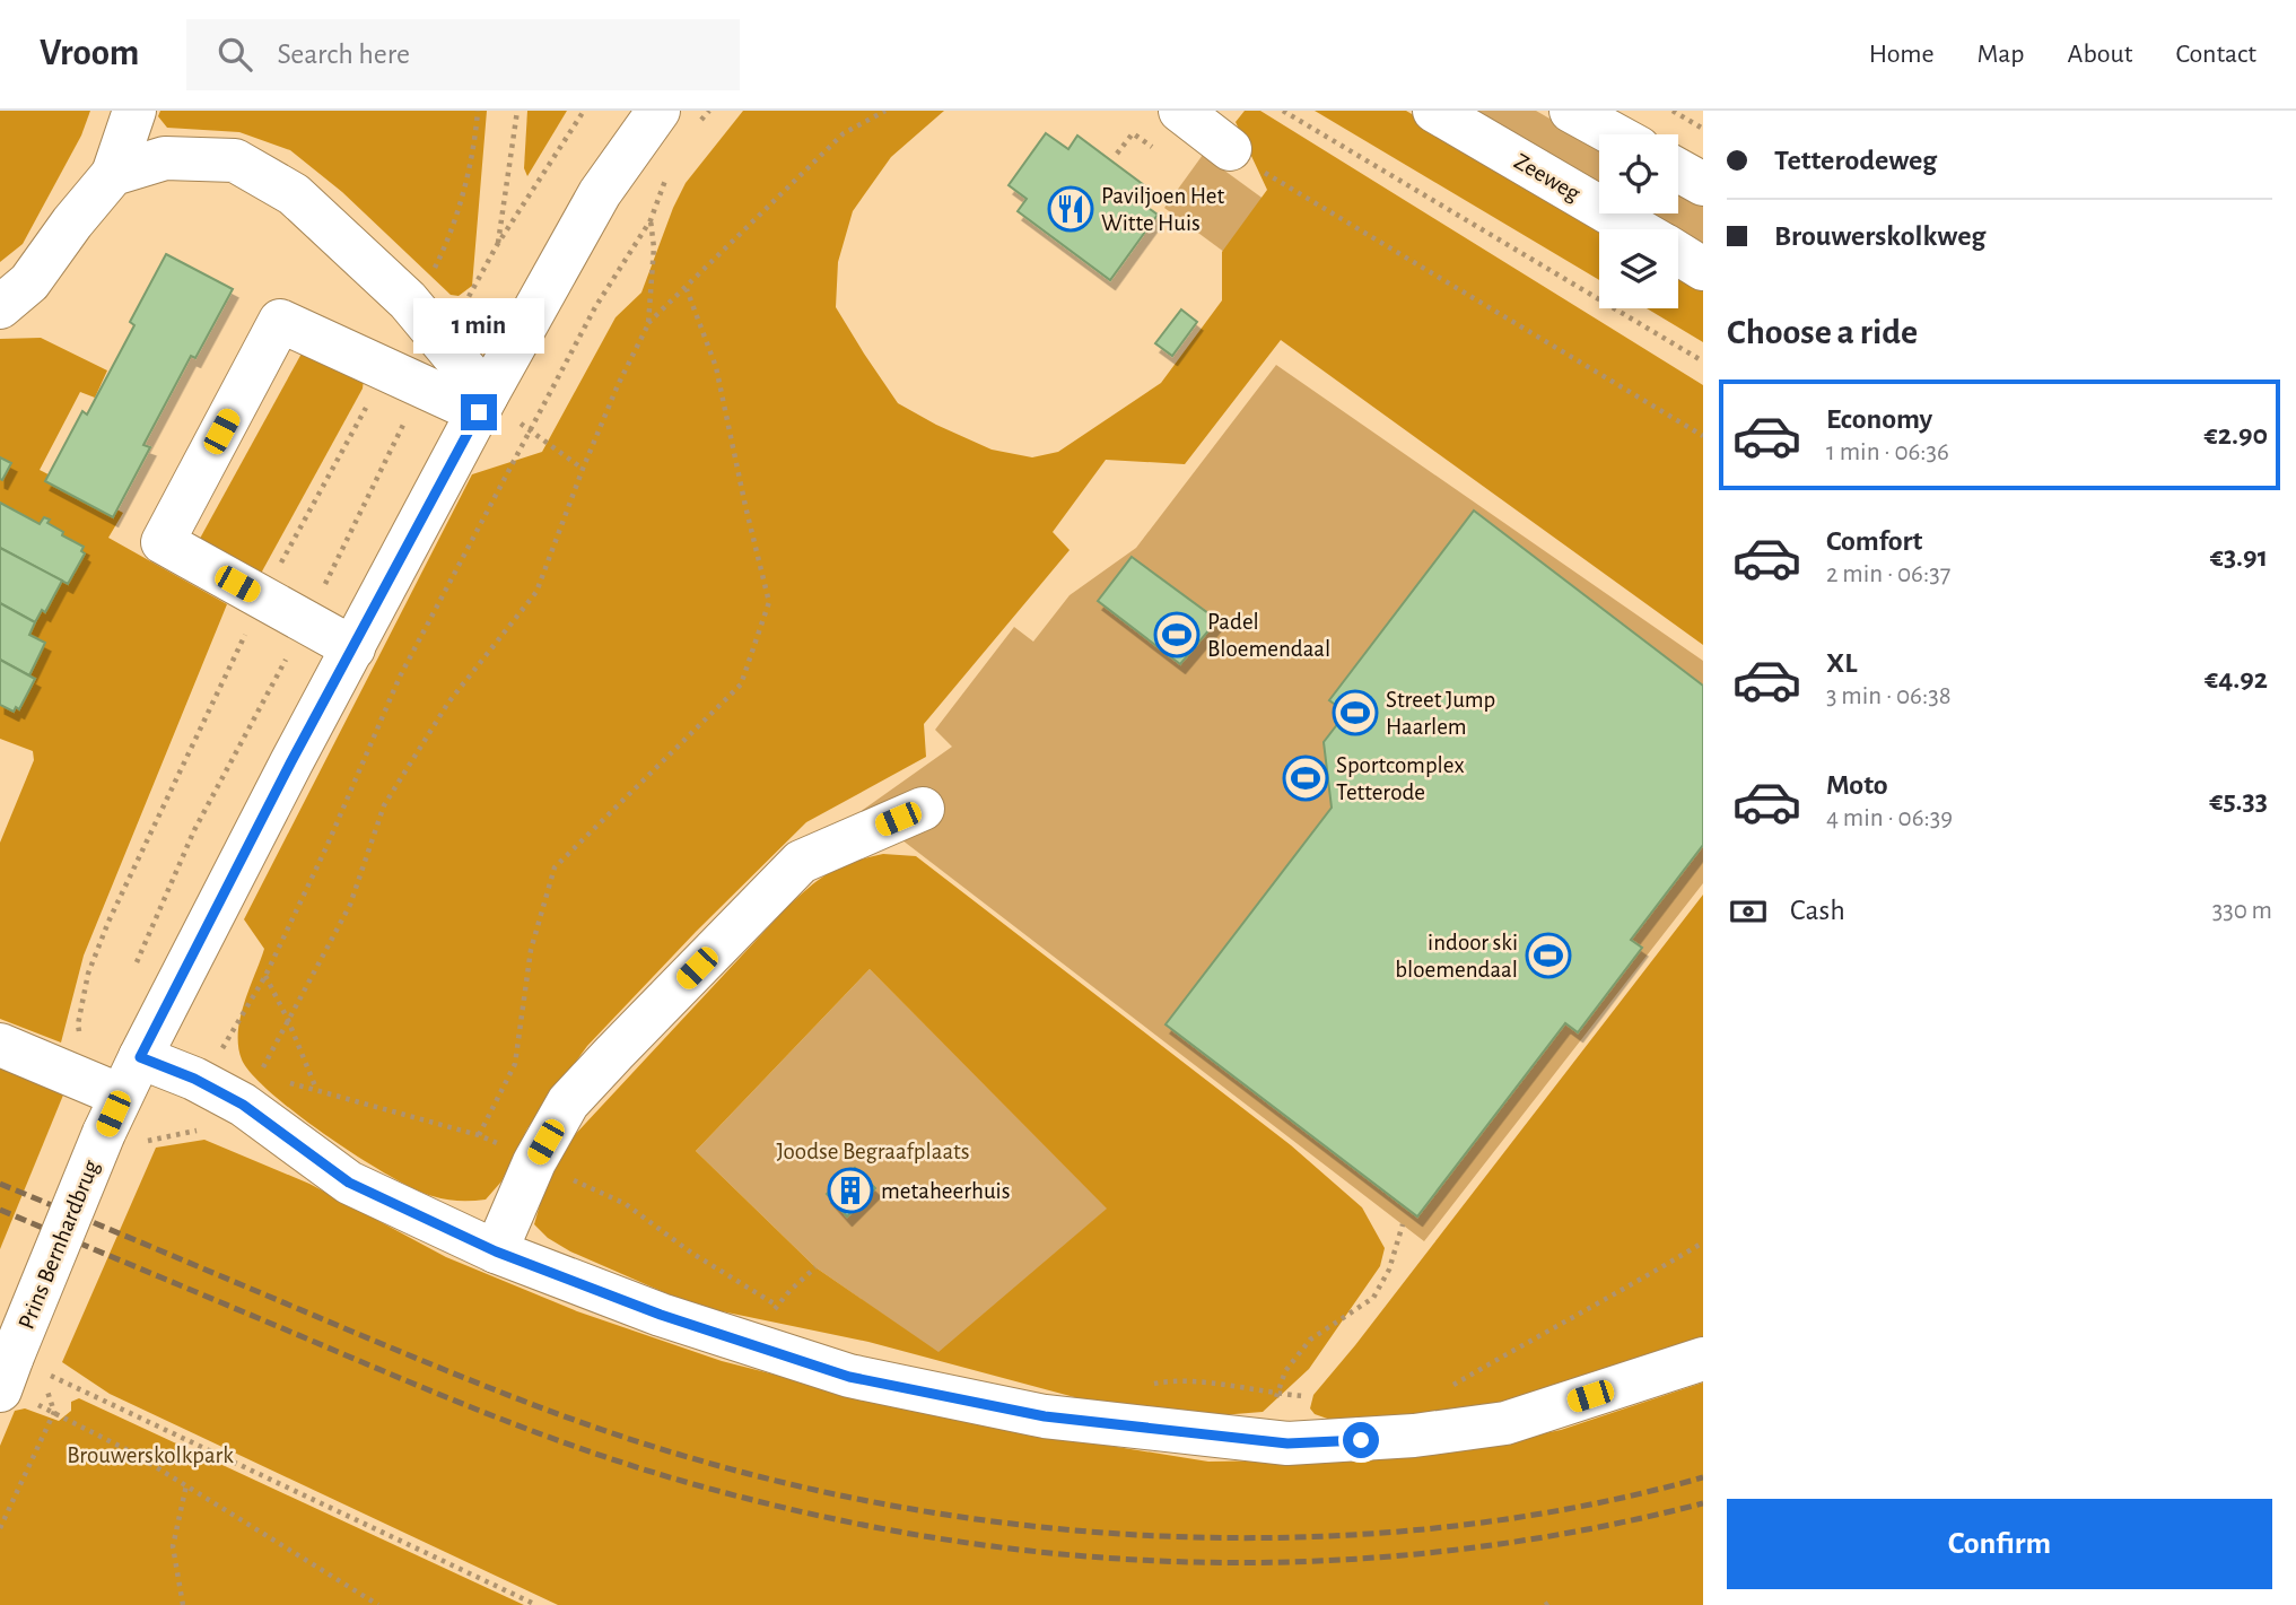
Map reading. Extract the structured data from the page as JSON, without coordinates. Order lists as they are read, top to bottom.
{
  "streets": {
    "main road": ["Zeeweg", "Prins Bernhardbrug"]
  },
  "parks": ["Joodse Begraafplaats", "Brouwerskolkpark"],
  "places": {
    "restaurant": ["Paviljoen Het Witte Huis"],
    "sports": [
      "Padel Bloemendaal",
      "Street Jump Haarlem",
      "Sportcomplex Tetterode",
      "indoor ski bloemendaal"
    ],
    "building": ["metaheerhuis"]
  },
  "page": {
    "header": "Vroom",
    "search": "Search here",
    "nav": [
      "Home",
      "Map",
      "About",
      "Contact"
    ],
    "banner": ["Tetterodeweg", "Brouwerskolkweg"],
    "heading": "Choose a ride",
    "bubble": "1 min",
    "list": [
      {
        "name": "Economy",
        "note": "1 min · 06:36",
        "value": "€2.90"
      },
      {
        "name": "Comfort",
        "note": "2 min · 06:37",
        "value": "€3.91"
      },
      {
        "name": "XL",
        "note": "3 min · 06:38",
        "value": "€4.92"
      },
      {
        "name": "Moto",
        "note": "4 min · 06:39",
        "value": "€5.33"
      }
    ],
    "pay": ["Cash", "330 m"],
    "buttons": "Confirm"
  }
}
